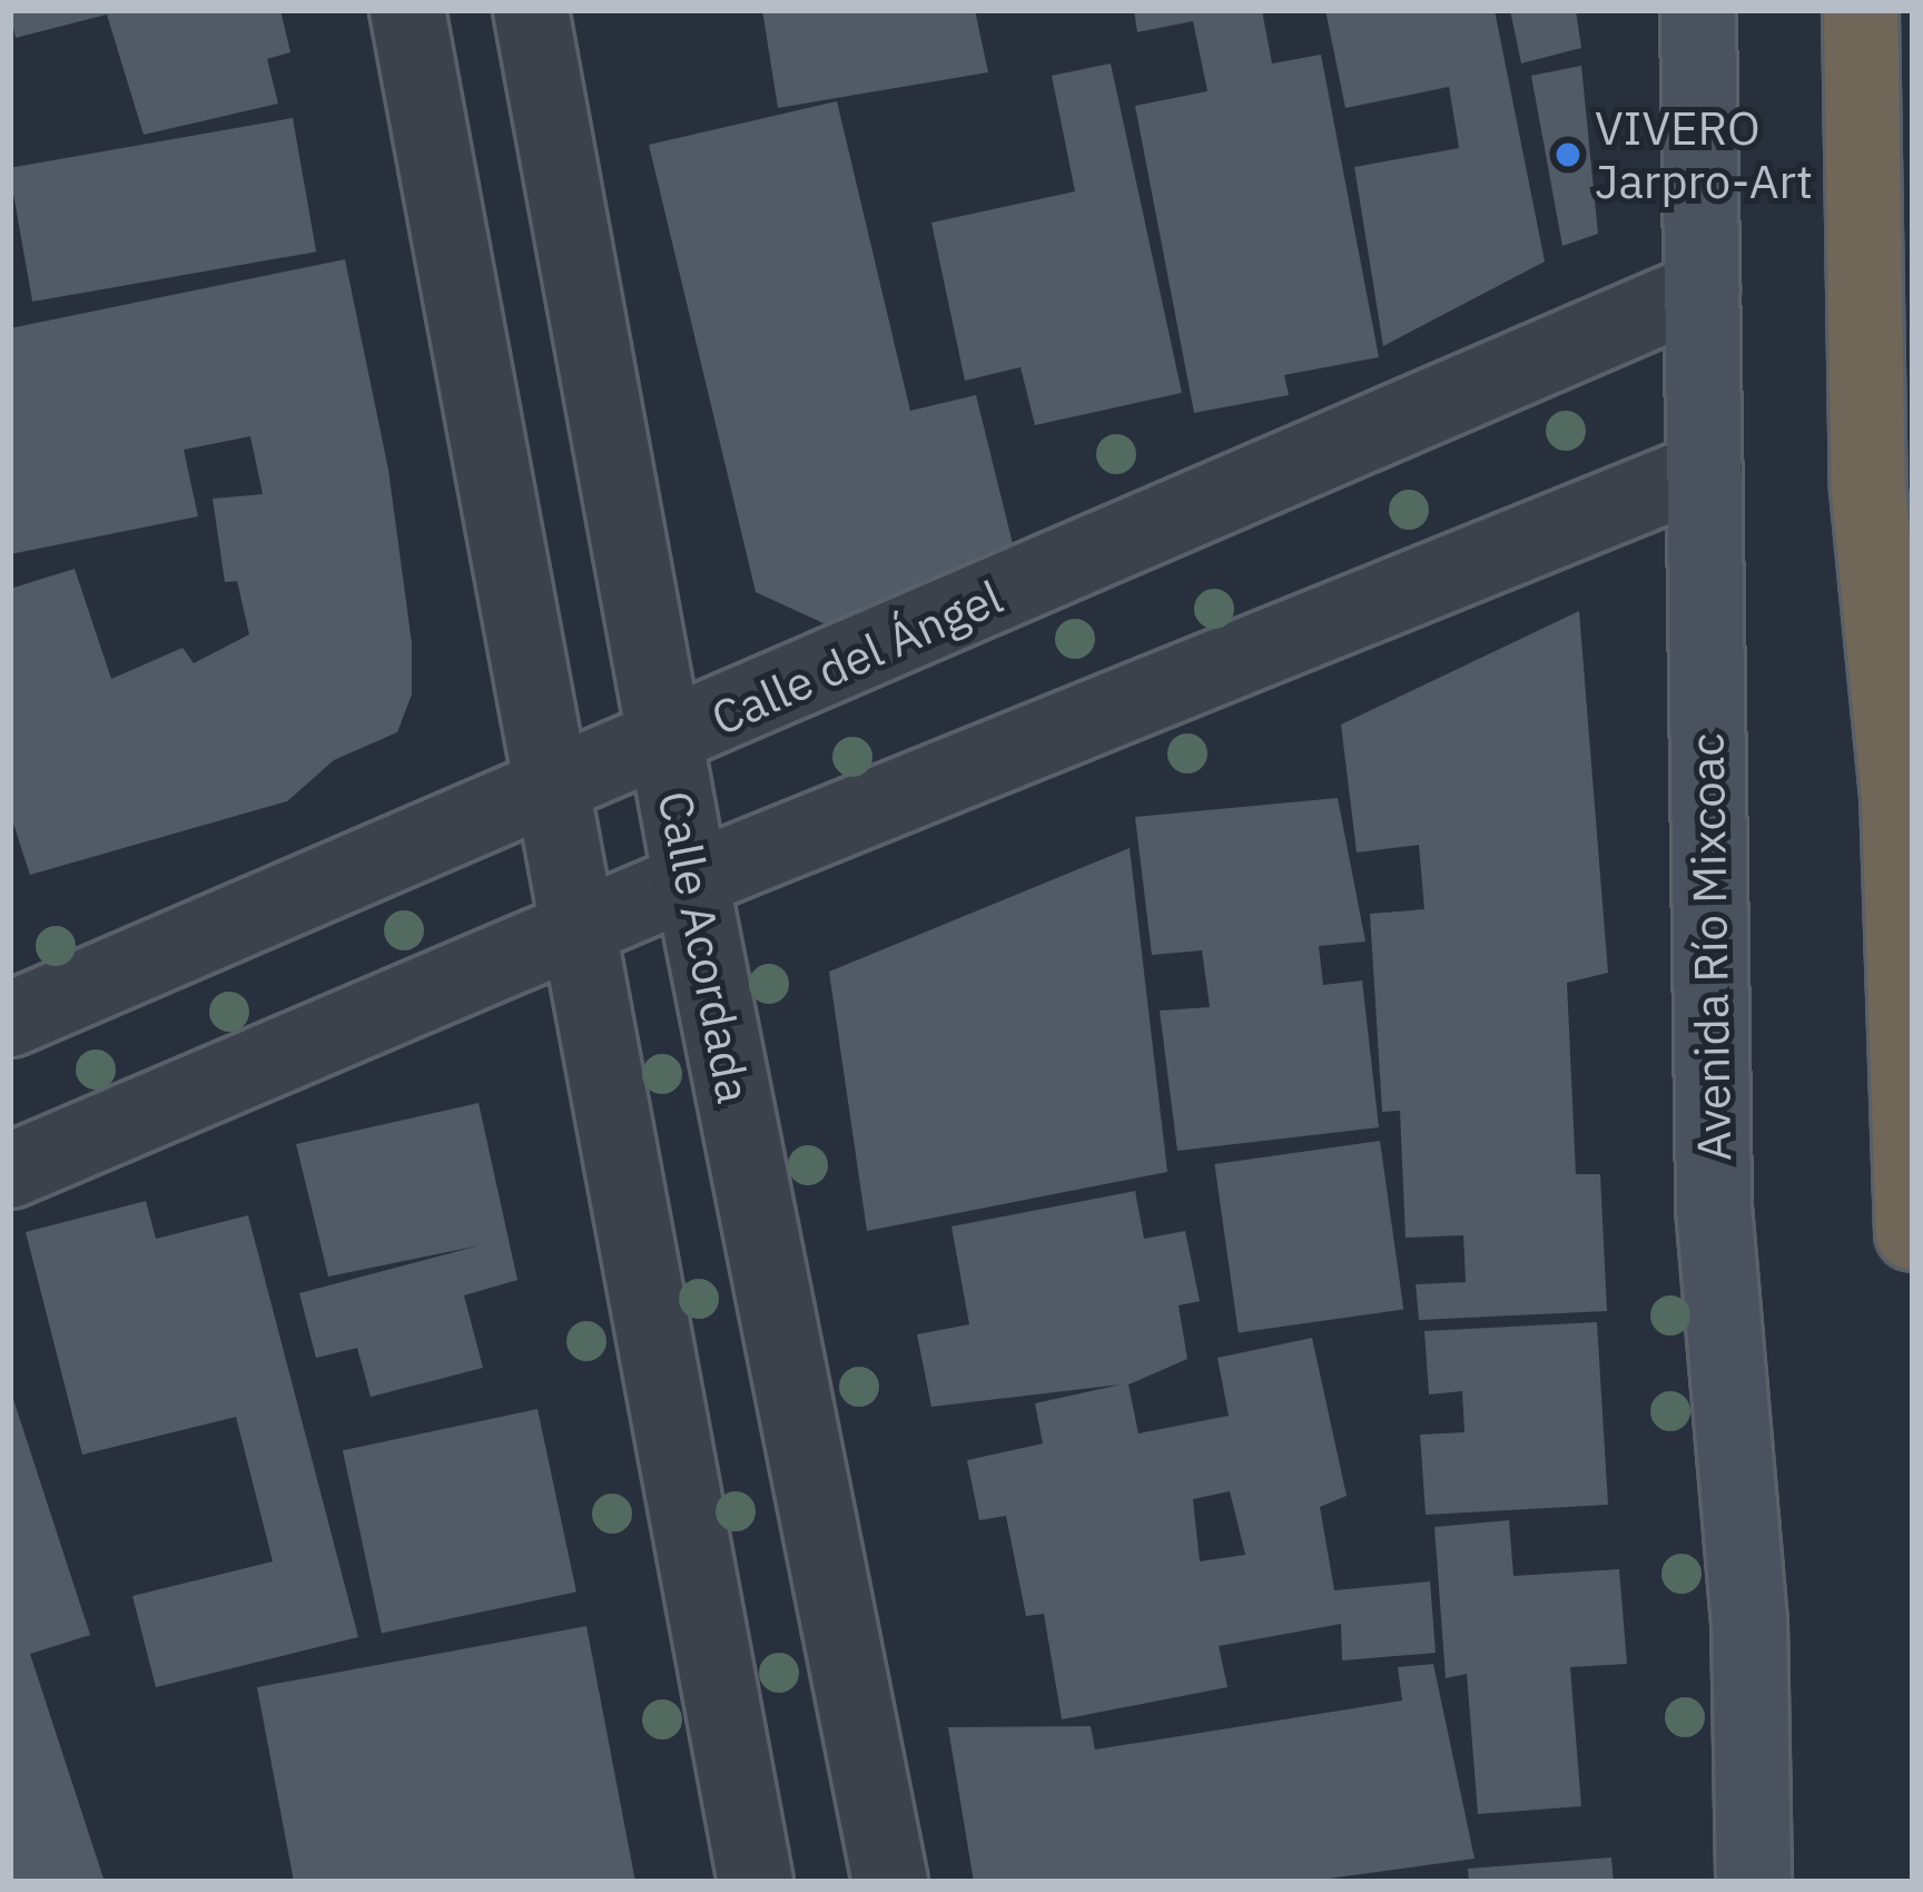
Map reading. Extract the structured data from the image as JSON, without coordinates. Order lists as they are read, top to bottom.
{
  "streets": {
    "main road": ["Avenida Río Mixcoac"],
    "street": ["Calle del Ángel", "Calle Acordada"]
  },
  "crossings": [
    ["Calle del Ángel", "Calle Acordada"],
    ["Calle del Ángel", "Avenida Río Mixcoac"]
  ],
  "places": ["VIVERO Jarpro-Art"]
}
